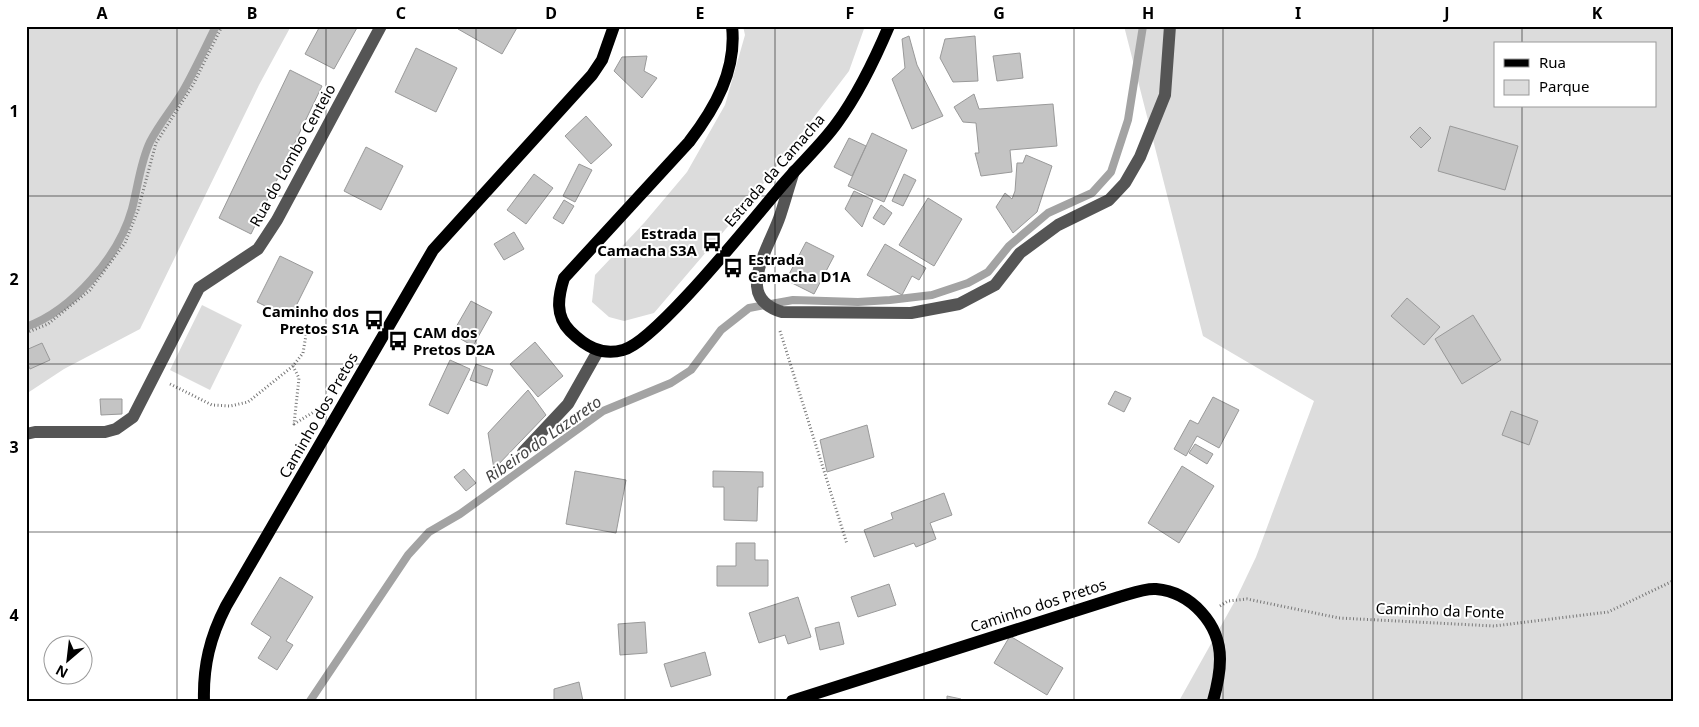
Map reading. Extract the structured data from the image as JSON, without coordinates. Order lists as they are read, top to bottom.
{
  "streets": {
    "main road": ["Estrada da Camacha", "Caminho dos Pretos"],
    "street": ["Rua do Lombo Centeio"],
    "path": ["Caminho da Fonte"]
  },
  "crossings": [
    ["Caminho dos Pretos", "Caminho da Fonte"]
  ],
  "water": ["Ribeiro do Lazareto"],
  "places": {
    "bus stop": [
      "Estrada Camacha S3A",
      "Estrada Camacha D1A",
      "Caminho dos Pretos S1A",
      "CAM dos Pretos D2A"
    ]
  },
  "legend": ["Rua", "Parque"],
  "north": "bottom left",
  "grid": {
    "columns": [
      "A",
      "B",
      "C",
      "D",
      "E",
      "F",
      "G",
      "H",
      "I",
      "J",
      "K"
    ],
    "rows": [
      "1",
      "2",
      "3",
      "4"
    ]
  }
}
